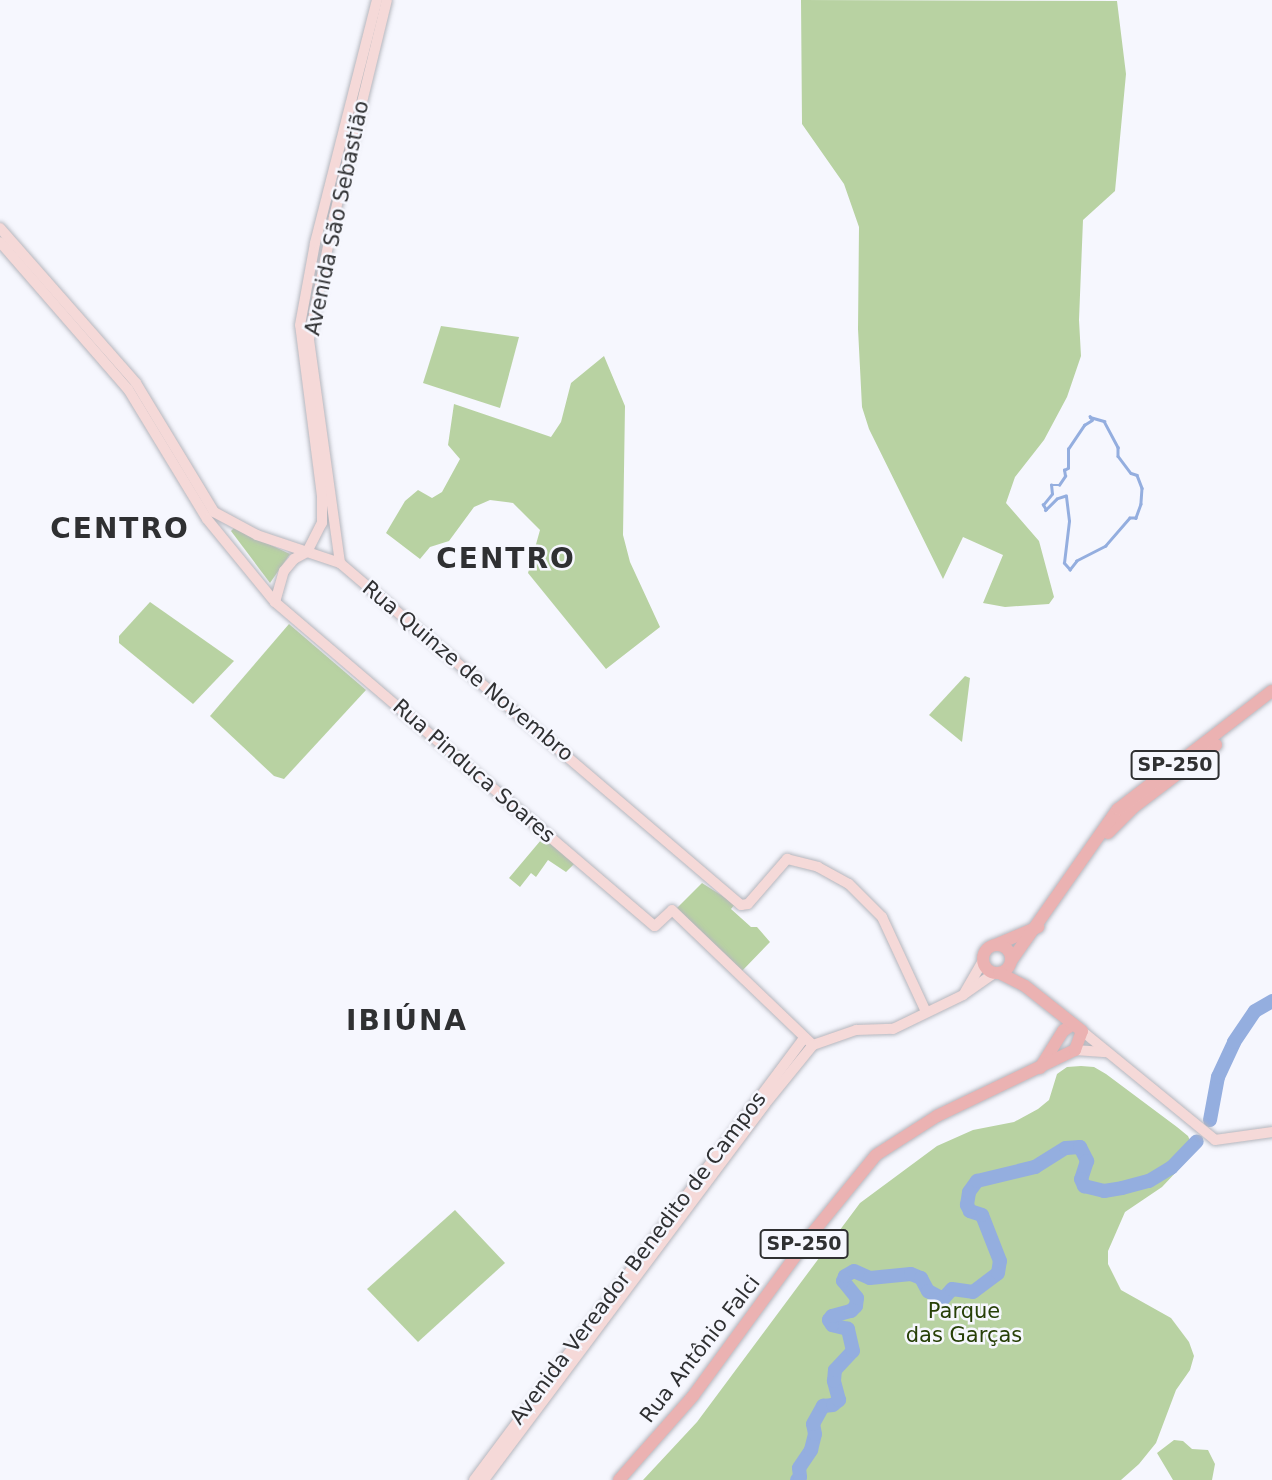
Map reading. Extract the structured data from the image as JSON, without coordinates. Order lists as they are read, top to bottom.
{
  "streets": {
    "main road": [
      "Avenida São Sebastião",
      "Rua Quinze de Novembro",
      "SP-250",
      "Rua Pinduca Soares",
      "Avenida Vereador Benedito de Campos",
      "Rua Antônio Falci"
    ]
  },
  "crossings": [
    ["Avenida São Sebastião", "Rua Quinze de Novembro"],
    ["Rua Quinze de Novembro", "Rua Pinduca Soares"],
    ["Rua Pinduca Soares", "Avenida Vereador Benedito de Campos"]
  ],
  "districts": ["CENTRO", "CENTRO", "IBIÚNA"],
  "parks": ["Parque das Garças"]
}
